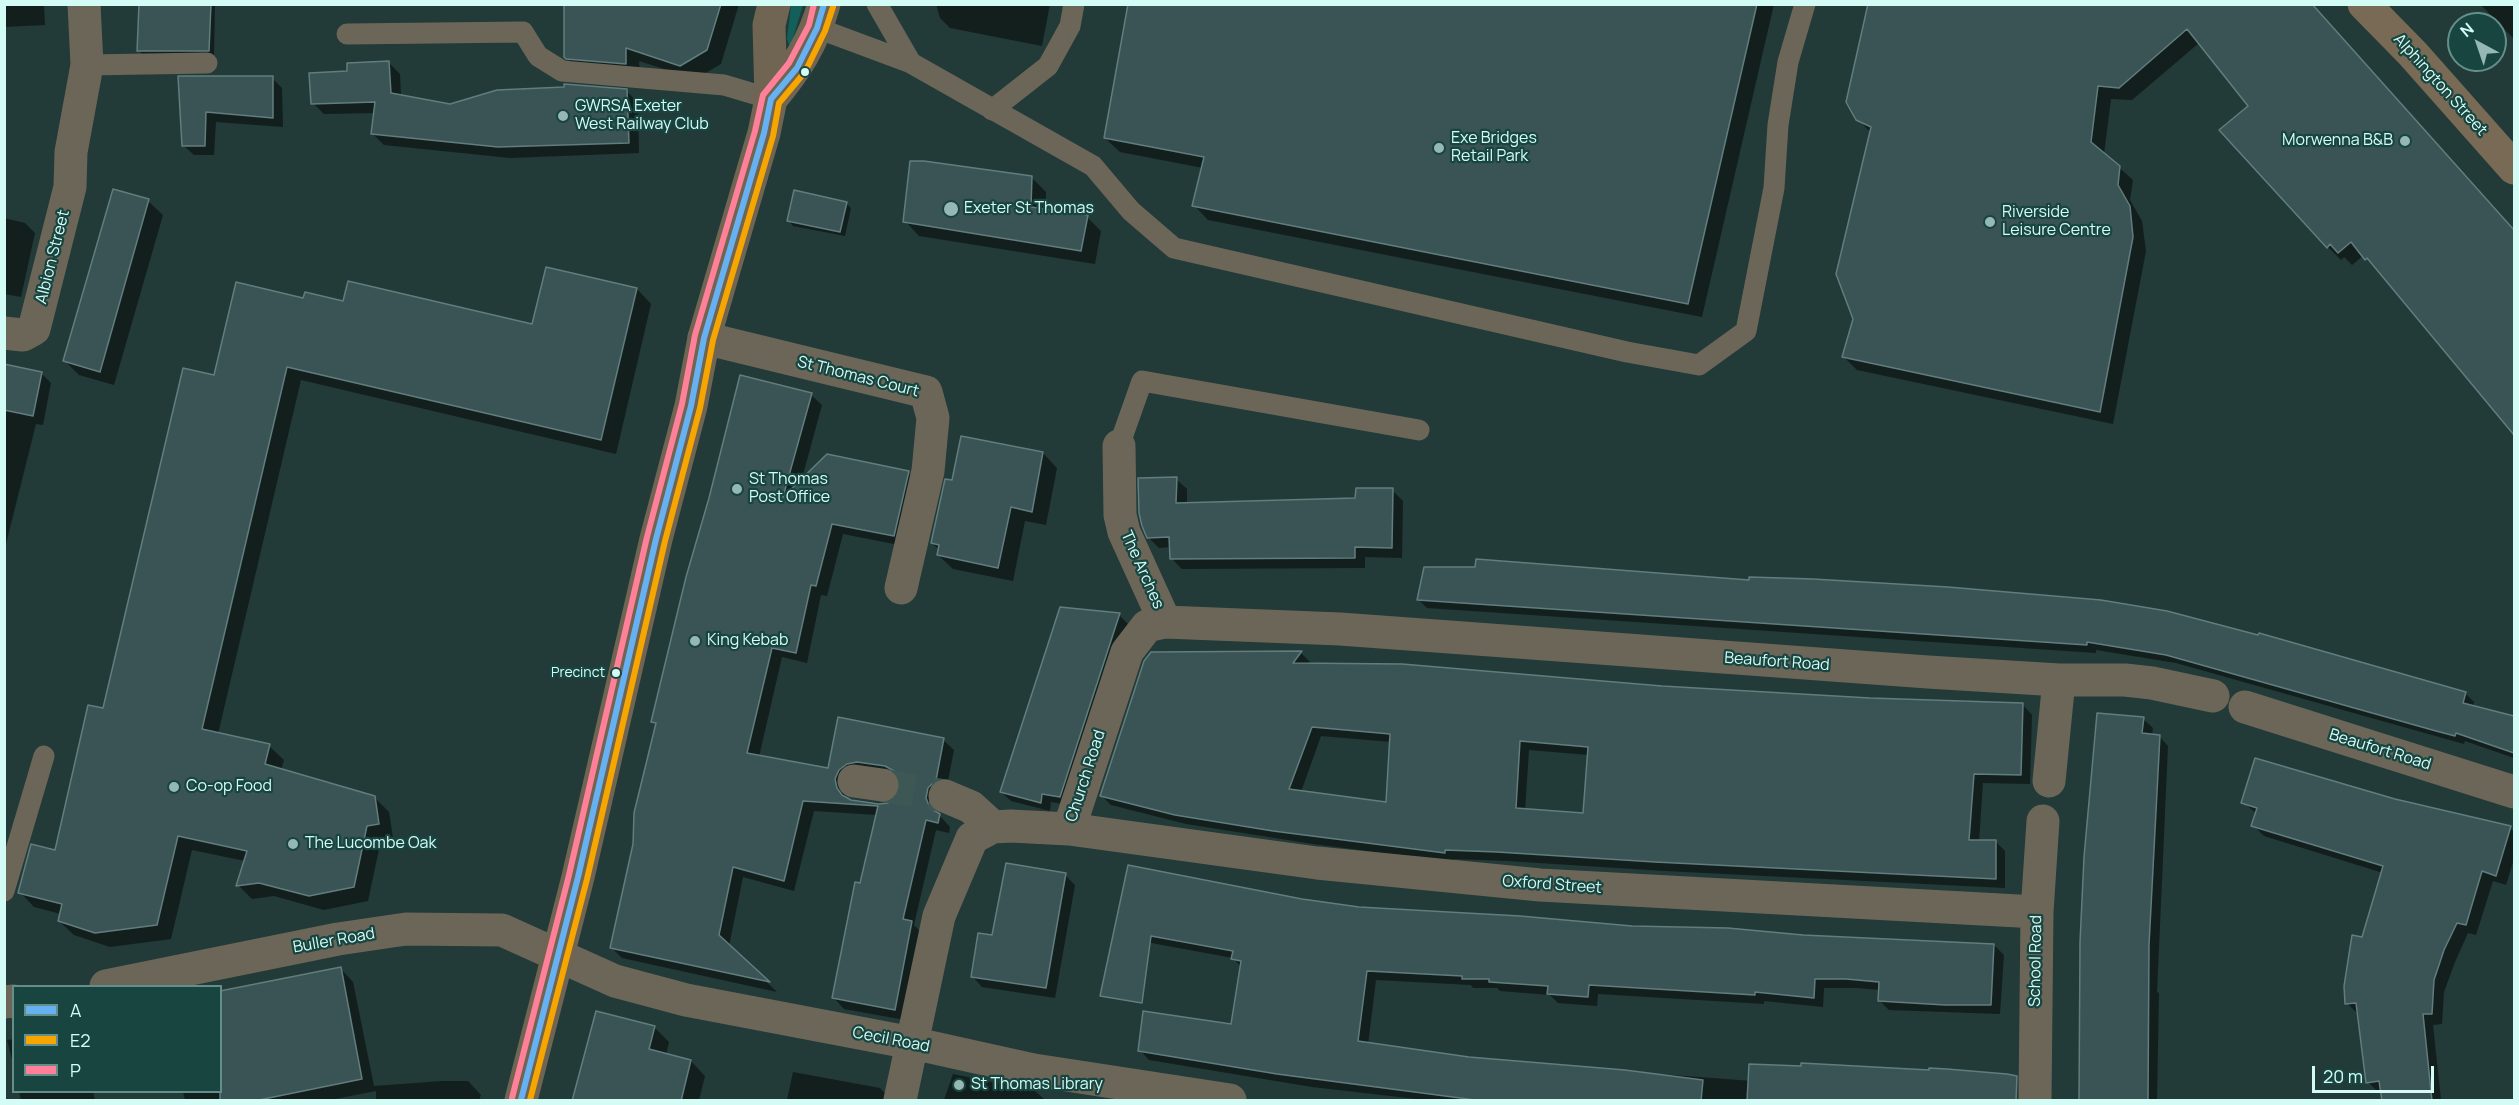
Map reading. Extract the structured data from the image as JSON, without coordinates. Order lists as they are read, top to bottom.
{
  "streets": {
    "highway": ["Alphington Street"],
    "street": [
      "Albion Street",
      "St Thomas Court",
      "The Arches",
      "Beaufort Road",
      "Church Road",
      "Oxford Street",
      "Buller Road",
      "School Road",
      "Cecil Road"
    ]
  },
  "crossings": [
    ["The Arches", "Beaufort Road"],
    ["The Arches", "Church Road"],
    ["Beaufort Road", "Church Road"],
    ["Church Road", "Oxford Street"],
    ["Oxford Street", "School Road"],
    ["Buller Road", "Cecil Road"]
  ],
  "places": [
    "GWRSA Exeter West Railway Club",
    "Morwenna B&B",
    "Exe Bridges Retail Park",
    "Exeter St Thomas",
    "Riverside Leisure Centre",
    "St Thomas Post Office",
    "King Kebab",
    "Precinct",
    "Co-op Food",
    "The Lucombe Oak",
    "St Thomas Library"
  ],
  "lines": ["transit line A", "transit line P", "transit line E2"],
  "legend": ["A", "E2", "P"],
  "scale_bar": "20 m",
  "north": "top left"
}
